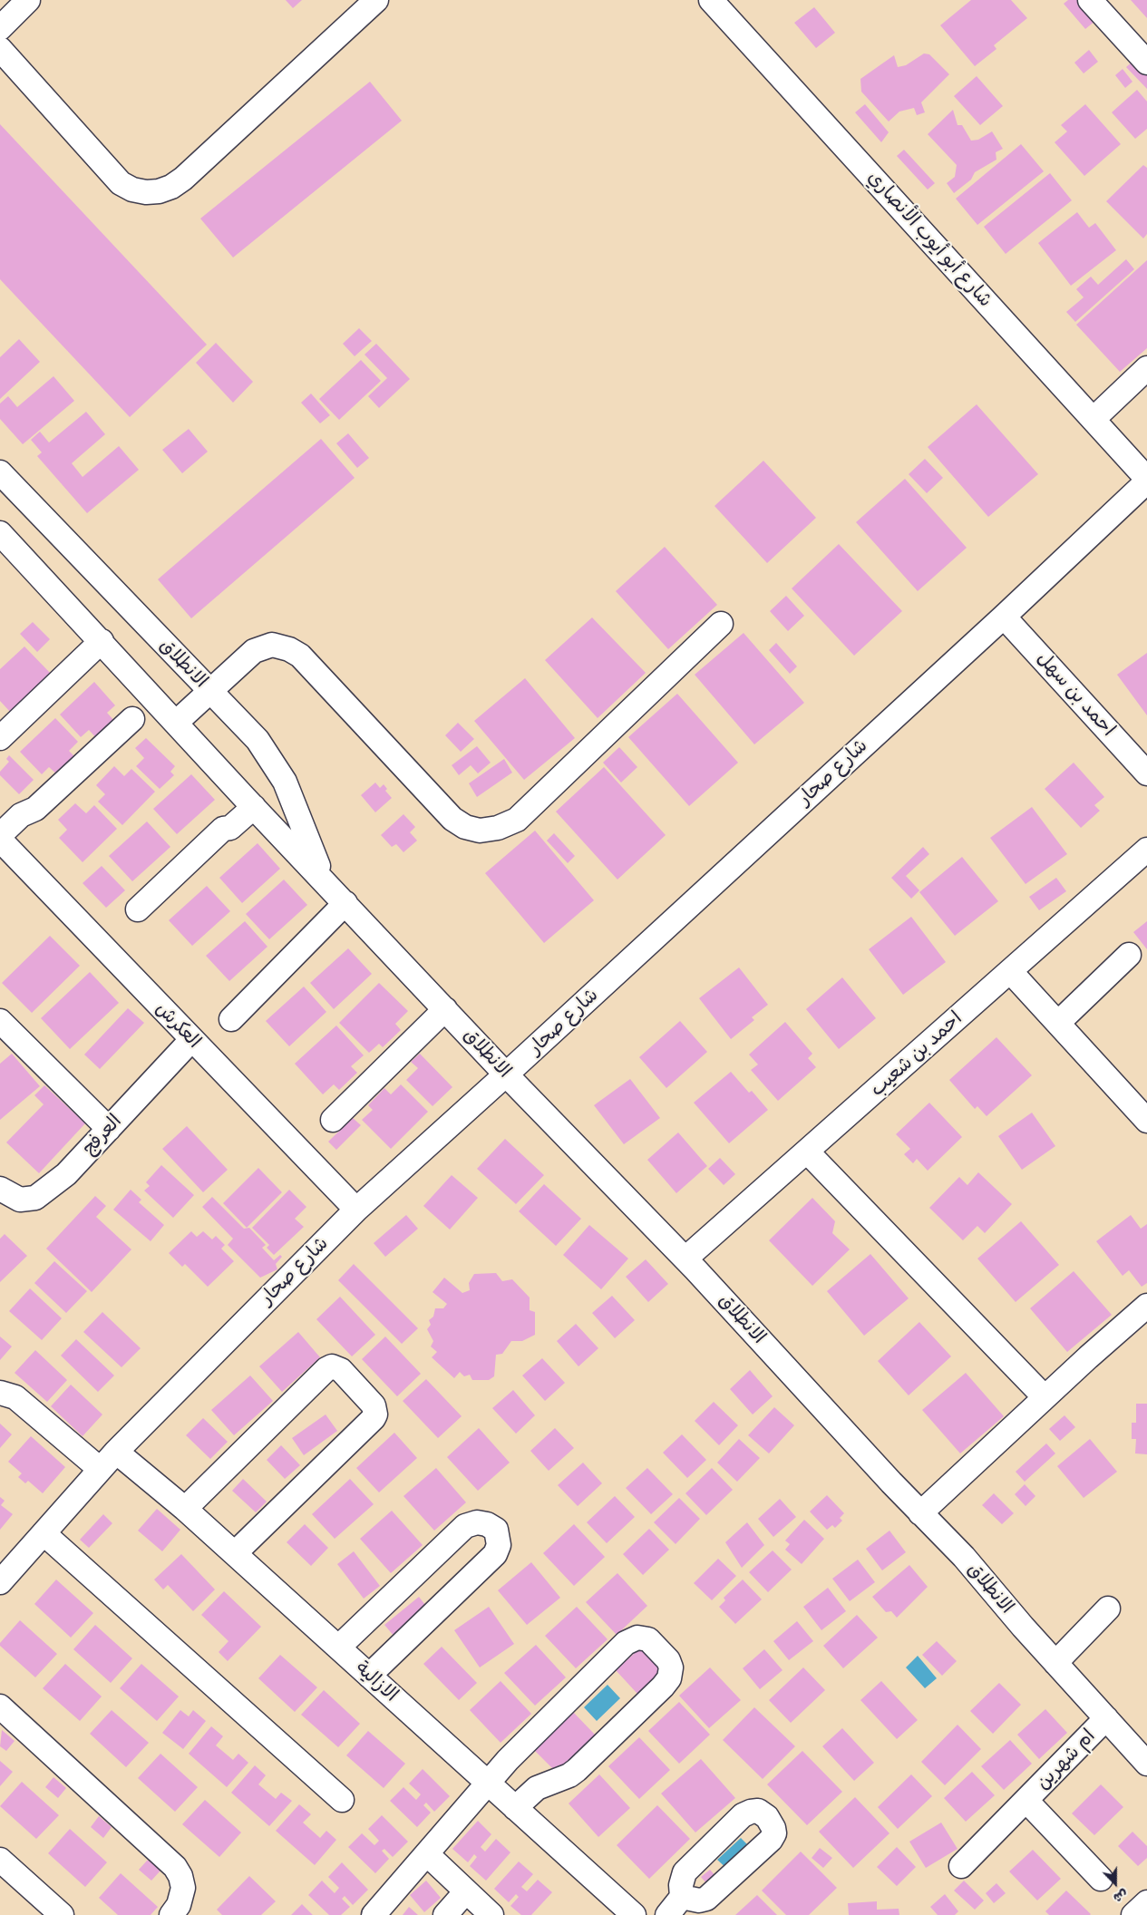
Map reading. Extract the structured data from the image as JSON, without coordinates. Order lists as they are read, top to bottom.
{
  "streets": {
    "street": [
      "شارع أبو أيوب الأنصاري",
      "الانطلاق",
      "احمد بن سهل",
      "شارع صحار",
      "العكرش",
      "احمد بن شعيب",
      "العرفج",
      "الازالية",
      "ام شهرين"
    ]
  },
  "crossings": [
    ["شارع أبو أيوب الأنصاري", "شارع صحار"],
    ["الانطلاق", "شارع صحار"],
    ["الانطلاق", "احمد بن شعيب"],
    ["الانطلاق", "ام شهرين"],
    ["احمد بن سهل", "شارع صحار"],
    ["شارع صحار", "العكرش"],
    ["شارع صحار", "الازالية"],
    ["العكرش", "العرفج"]
  ],
  "north": "bottom"
}
